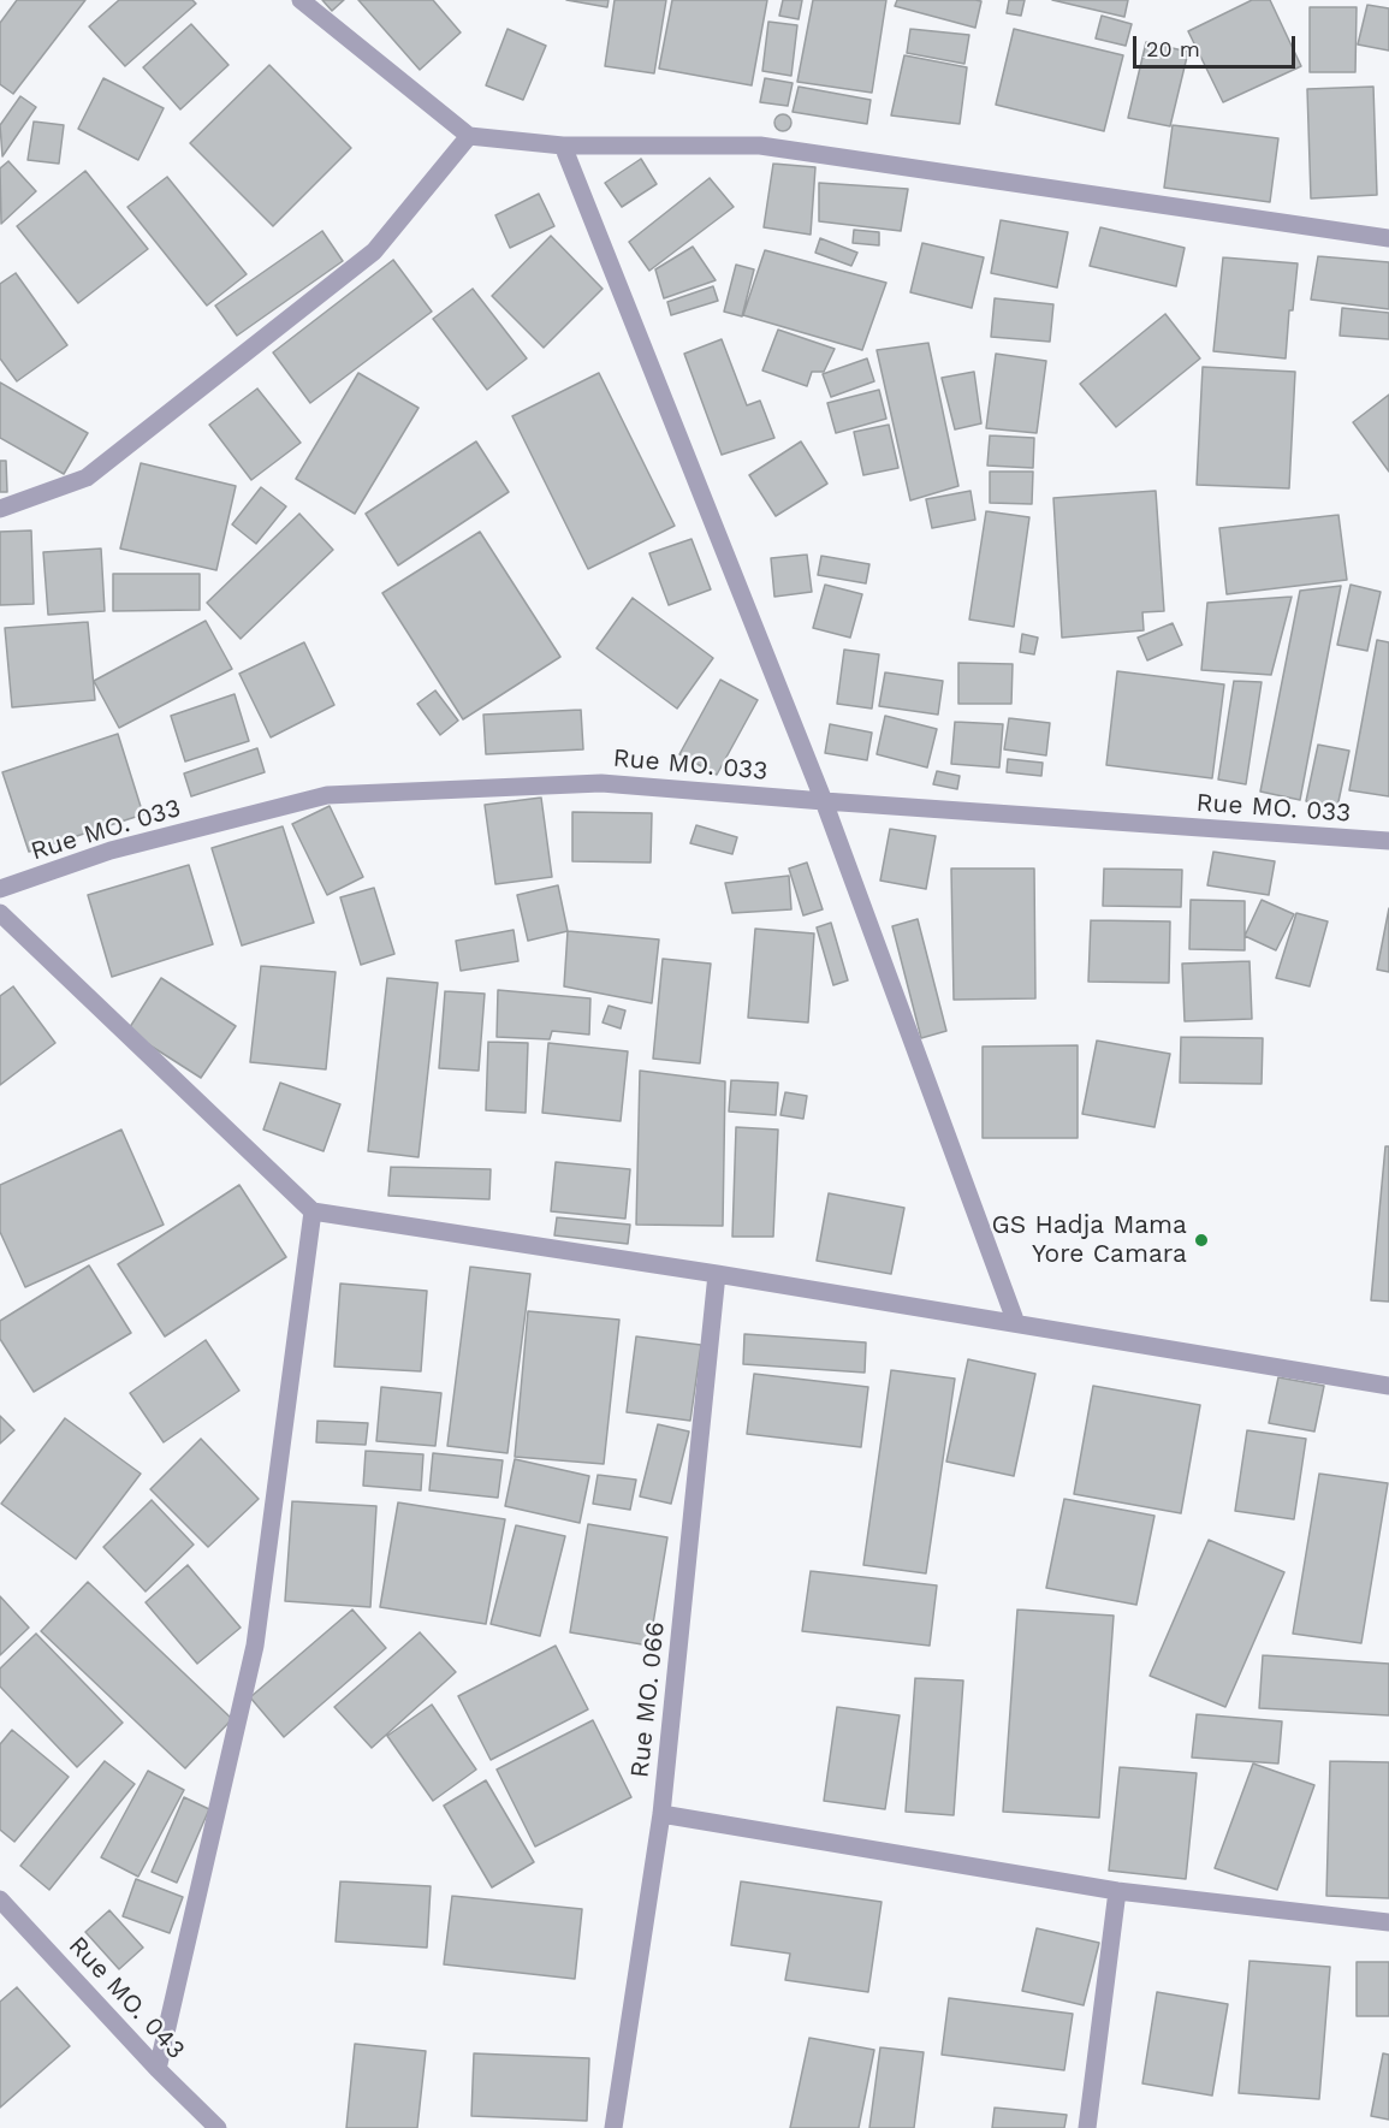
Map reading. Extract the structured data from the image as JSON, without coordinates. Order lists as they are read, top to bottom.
{
  "streets": {
    "street": ["Rue MO. 033", "Rue MO. 066", "Rue MO. 043"]
  },
  "places": ["GS Hadja Mama Yore Camara"],
  "scale_bar": "20 m"
}
